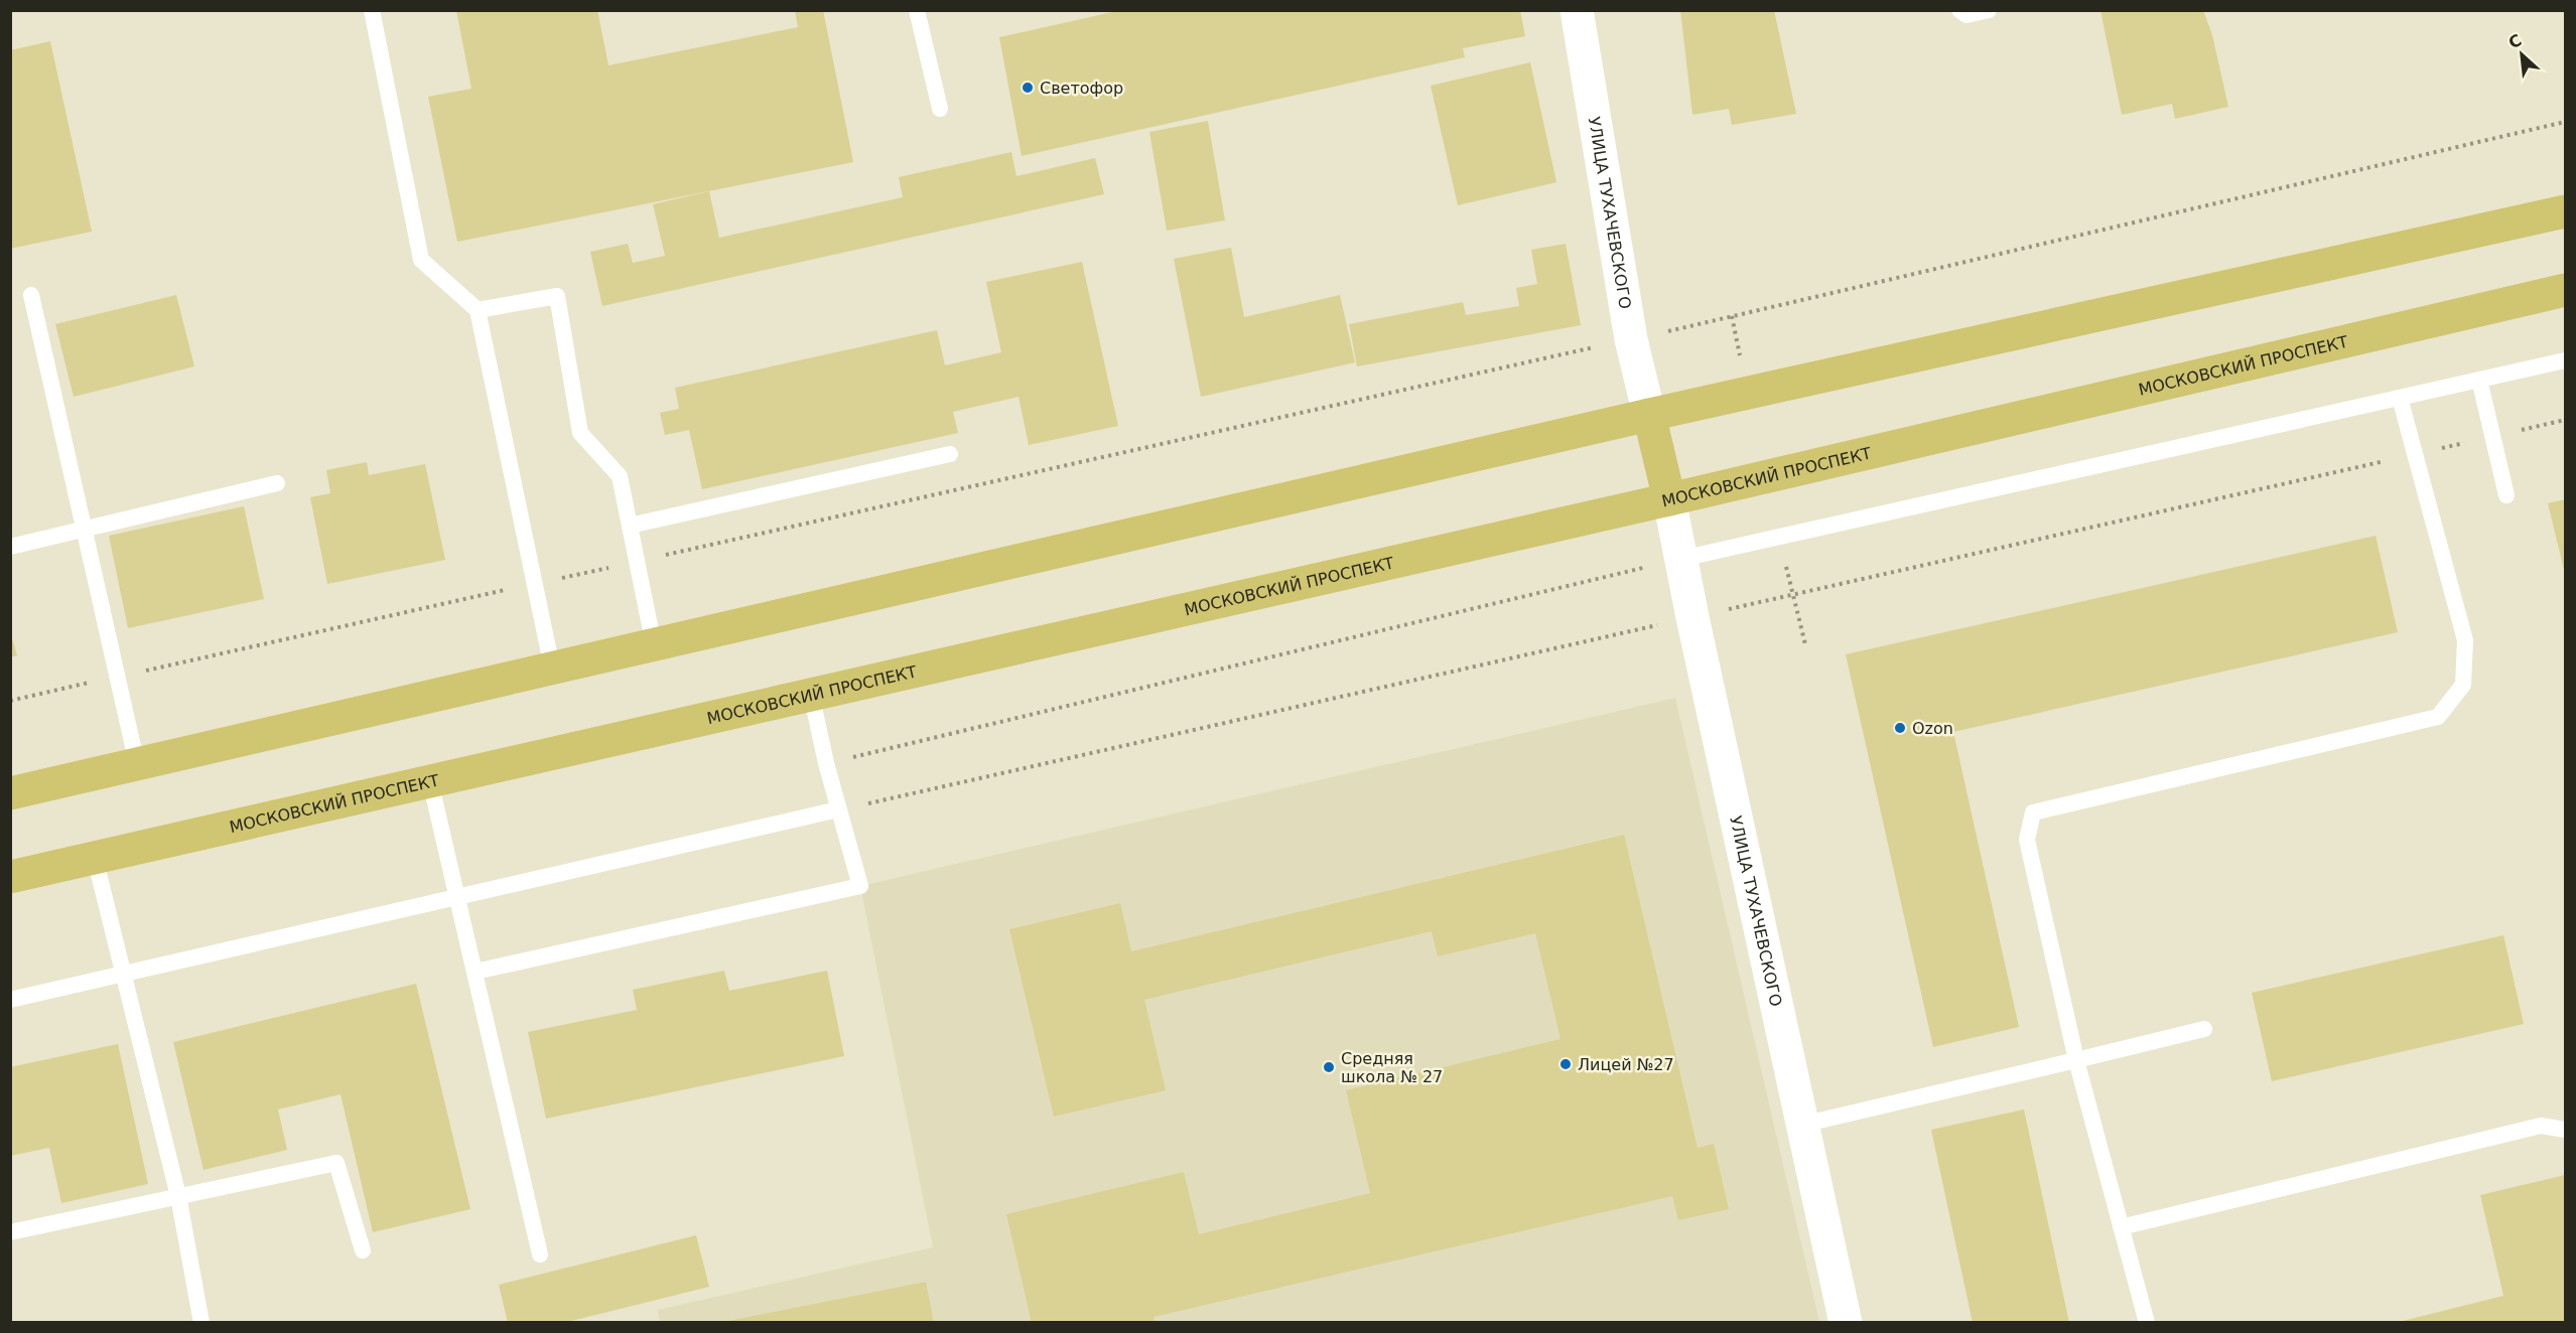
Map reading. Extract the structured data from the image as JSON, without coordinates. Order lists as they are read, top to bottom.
{
  "streets": {
    "main road": ["МОСКОВСКИЙ ПРОСПЕКТ"],
    "street": ["УЛИЦА ТУХАЧЕВСКОГО"]
  },
  "crossings": [
    ["УЛИЦА ТУХАЧЕВСКОГО", "МОСКОВСКИЙ ПРОСПЕКТ"]
  ],
  "places": [
    "Светофор",
    "Ozon",
    "Лицей №27",
    "Средняя школа № 27"
  ],
  "north": "top left"
}
